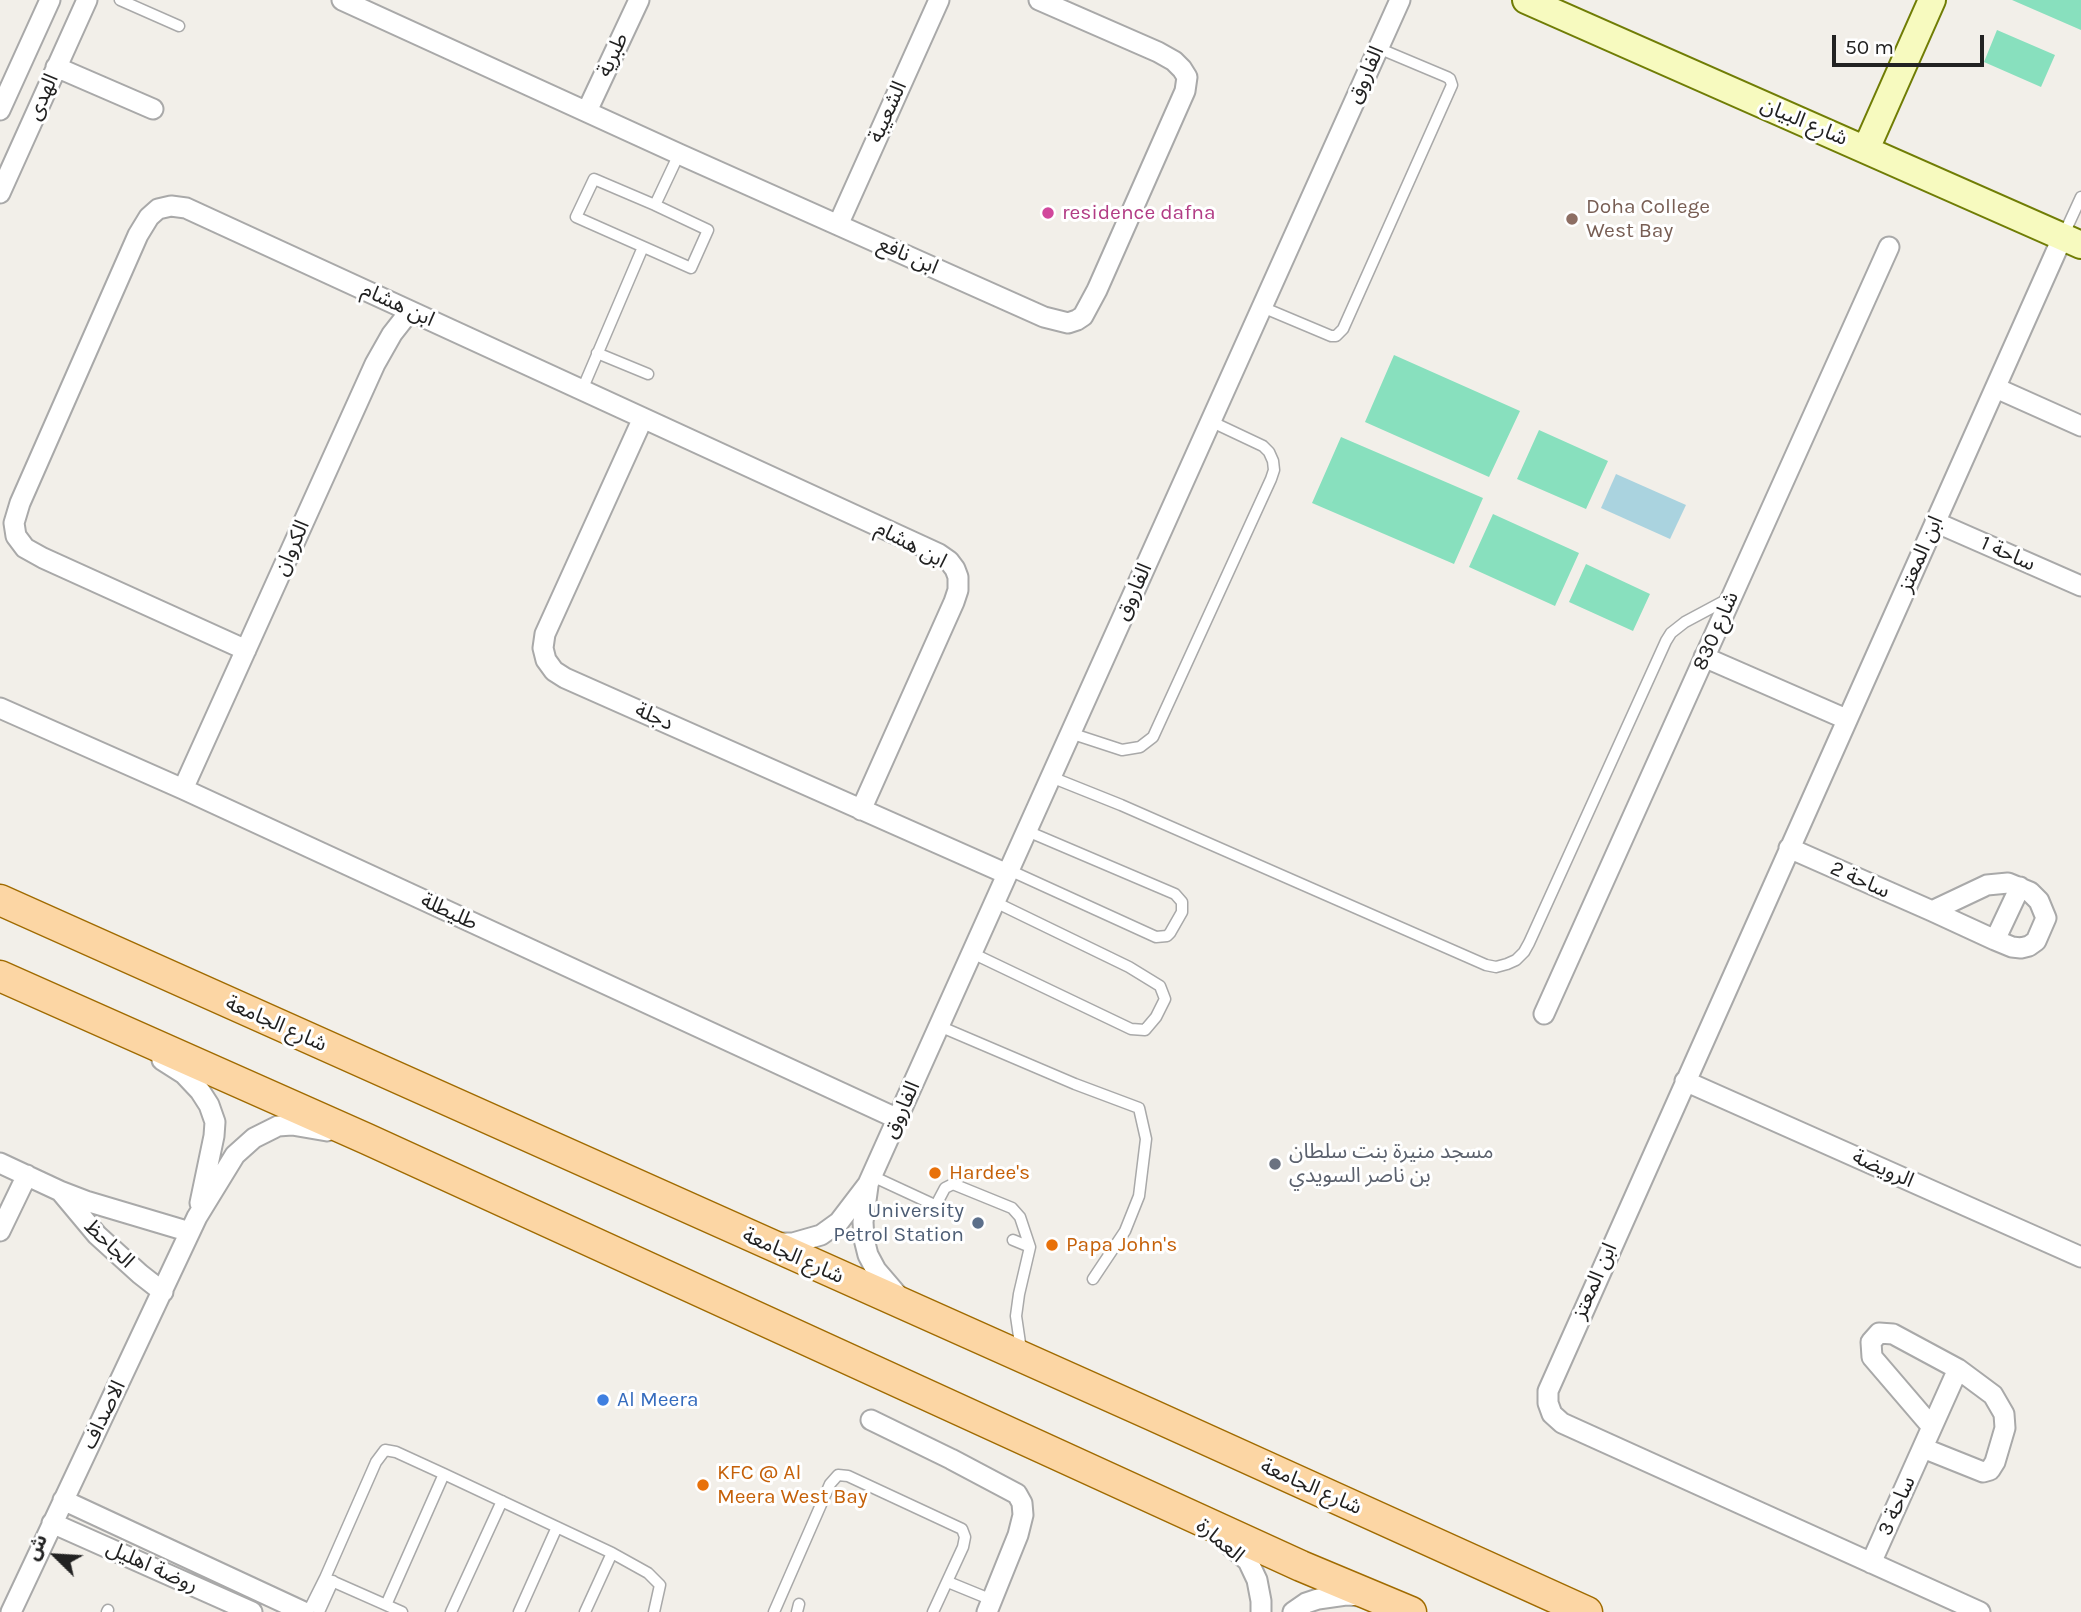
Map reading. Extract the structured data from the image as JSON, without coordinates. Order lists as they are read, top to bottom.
{
  "streets": {
    "main road": ["شارع الجامعة"],
    "street": [
      "طبرية",
      "الفاروق",
      "الهدى",
      "الشعيبة",
      "شارع البيان",
      "ابن نافع",
      "ابن هشام",
      "الكروان",
      "ابن المعتز",
      "ساحة 1",
      "شارع 830",
      "دجلة",
      "ساحة 2",
      "طليطلة",
      "الرويضة",
      "الجاحظ",
      "الاصداف",
      "ساحة 3",
      "العمارة",
      "روضة اهليل"
    ]
  },
  "crossings": [
    ["طبرية", "ابن نافع"],
    ["الفاروق", "دجلة"],
    ["الفاروق", "طليطلة"],
    ["الفاروق", "شارع الجامعة"],
    ["الشعيبة", "ابن نافع"],
    ["شارع البيان", "ابن المعتز"],
    ["ابن هشام", "الكروان"],
    ["ابن هشام", "دجلة"],
    ["الكروان", "طليطلة"],
    ["ابن المعتز", "ساحة 1"],
    ["ابن المعتز", "ساحة 2"],
    ["ابن المعتز", "الرويضة"],
    ["ابن المعتز", "ساحة 3"],
    ["الجاحظ", "الاصداف"],
    ["الاصداف", "روضة اهليل"]
  ],
  "places": [
    "residence dafna",
    "Doha College West Bay",
    "مسجد منيرة بنت سلطان بن ناصر السويدي",
    "Hardee's",
    "University Petrol Station",
    "Papa John's",
    "Al Meera",
    "KFC @ Al Meera West Bay"
  ],
  "scale_bar": "50 m",
  "north": "top left"
}
